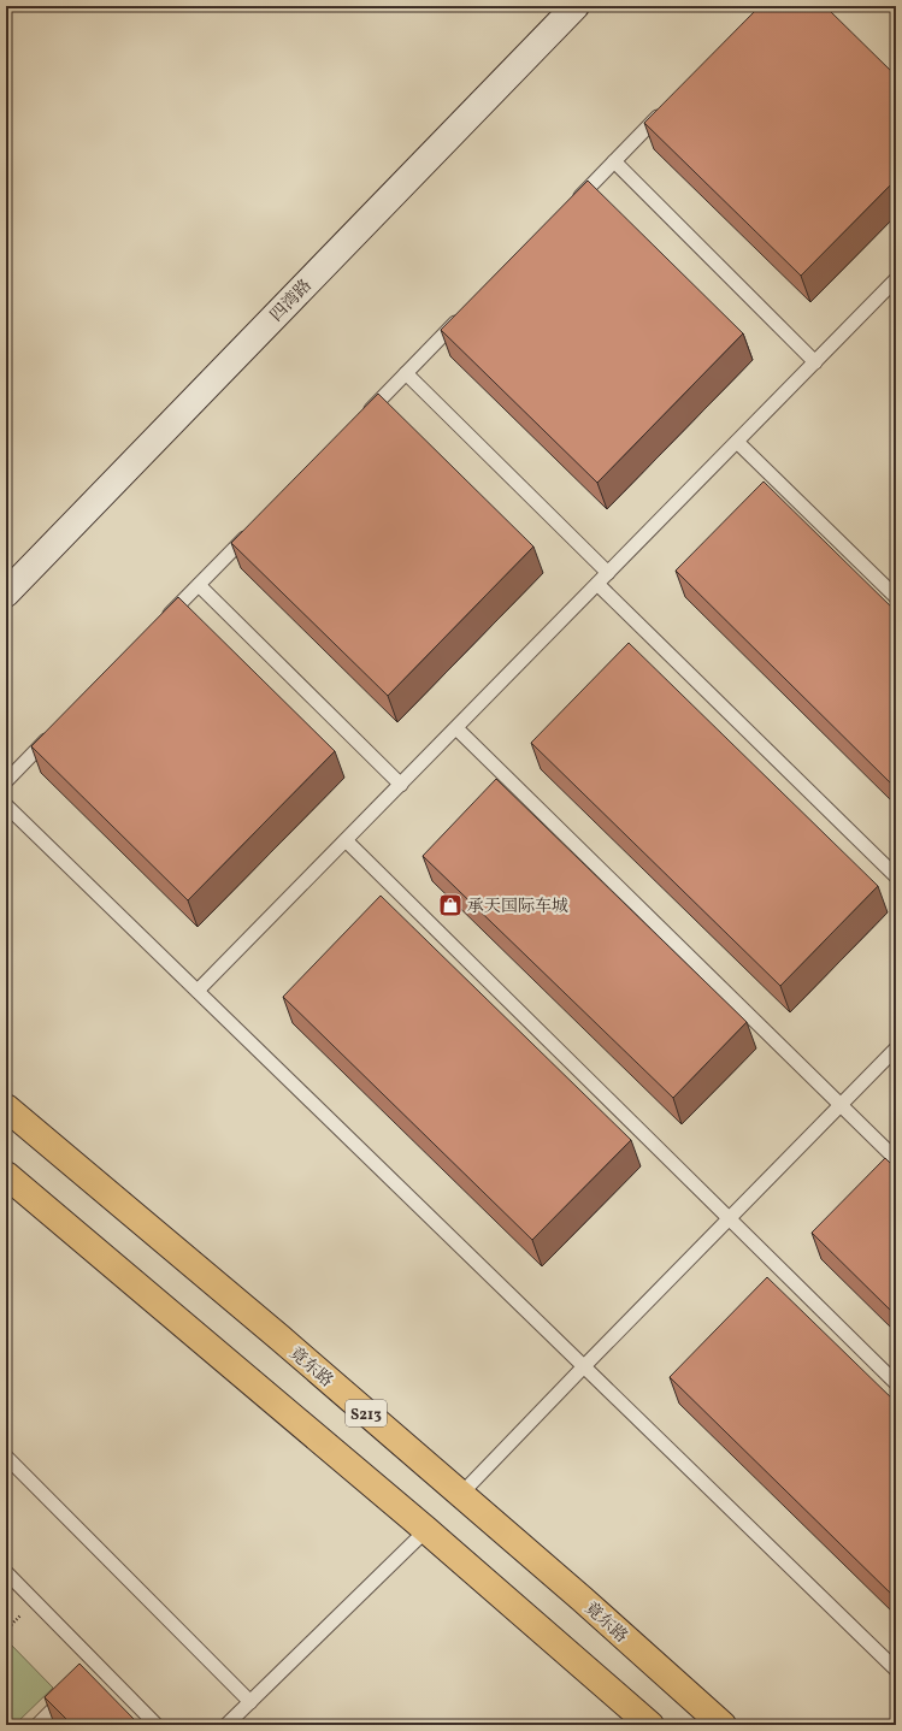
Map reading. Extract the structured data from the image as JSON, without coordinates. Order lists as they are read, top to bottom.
{
  "streets": {
    "main road": ["竟东路", "S213"],
    "street": ["四湾路"]
  },
  "places": {
    "shop": ["承天国际车城"]
  }
}
